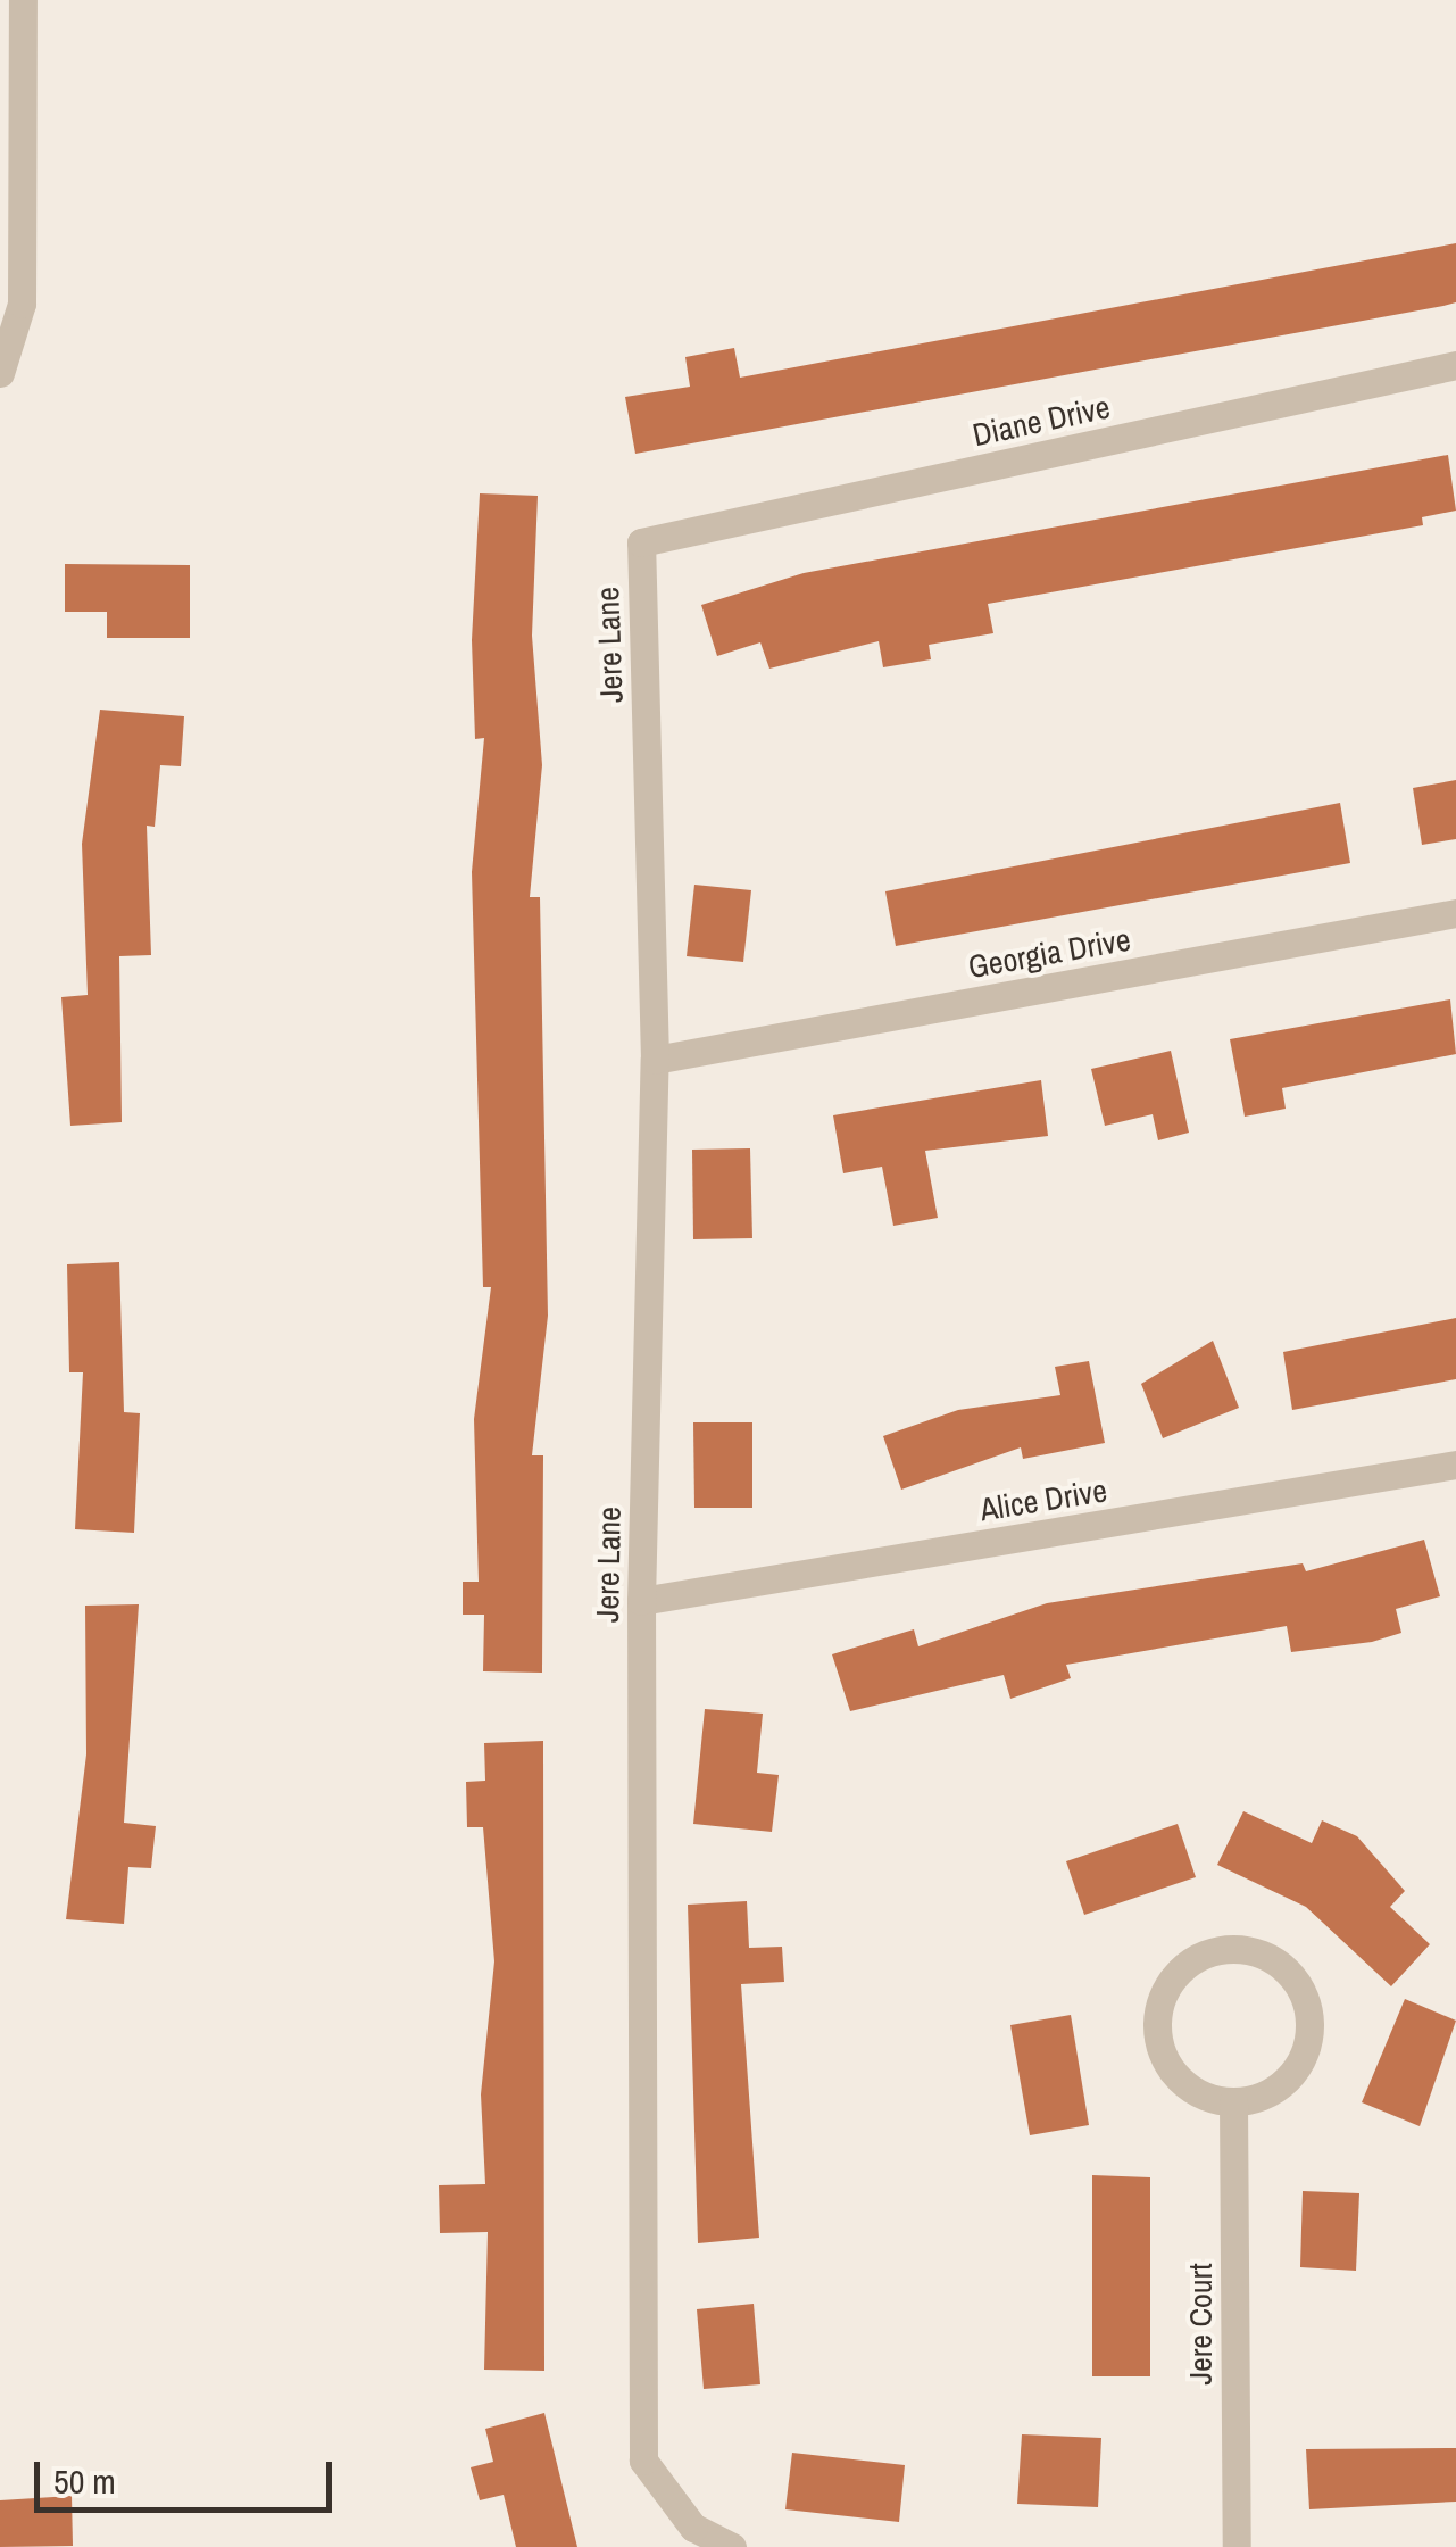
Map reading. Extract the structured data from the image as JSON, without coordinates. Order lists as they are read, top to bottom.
{
  "streets": {
    "street": [
      "Diane Drive",
      "Jere Lane",
      "Georgia Drive",
      "Alice Drive",
      "Jere Court"
    ]
  },
  "crossings": [
    ["Diane Drive", "Jere Lane"],
    ["Jere Lane", "Georgia Drive"],
    ["Jere Lane", "Alice Drive"]
  ],
  "scale_bar": "50 m"
}
